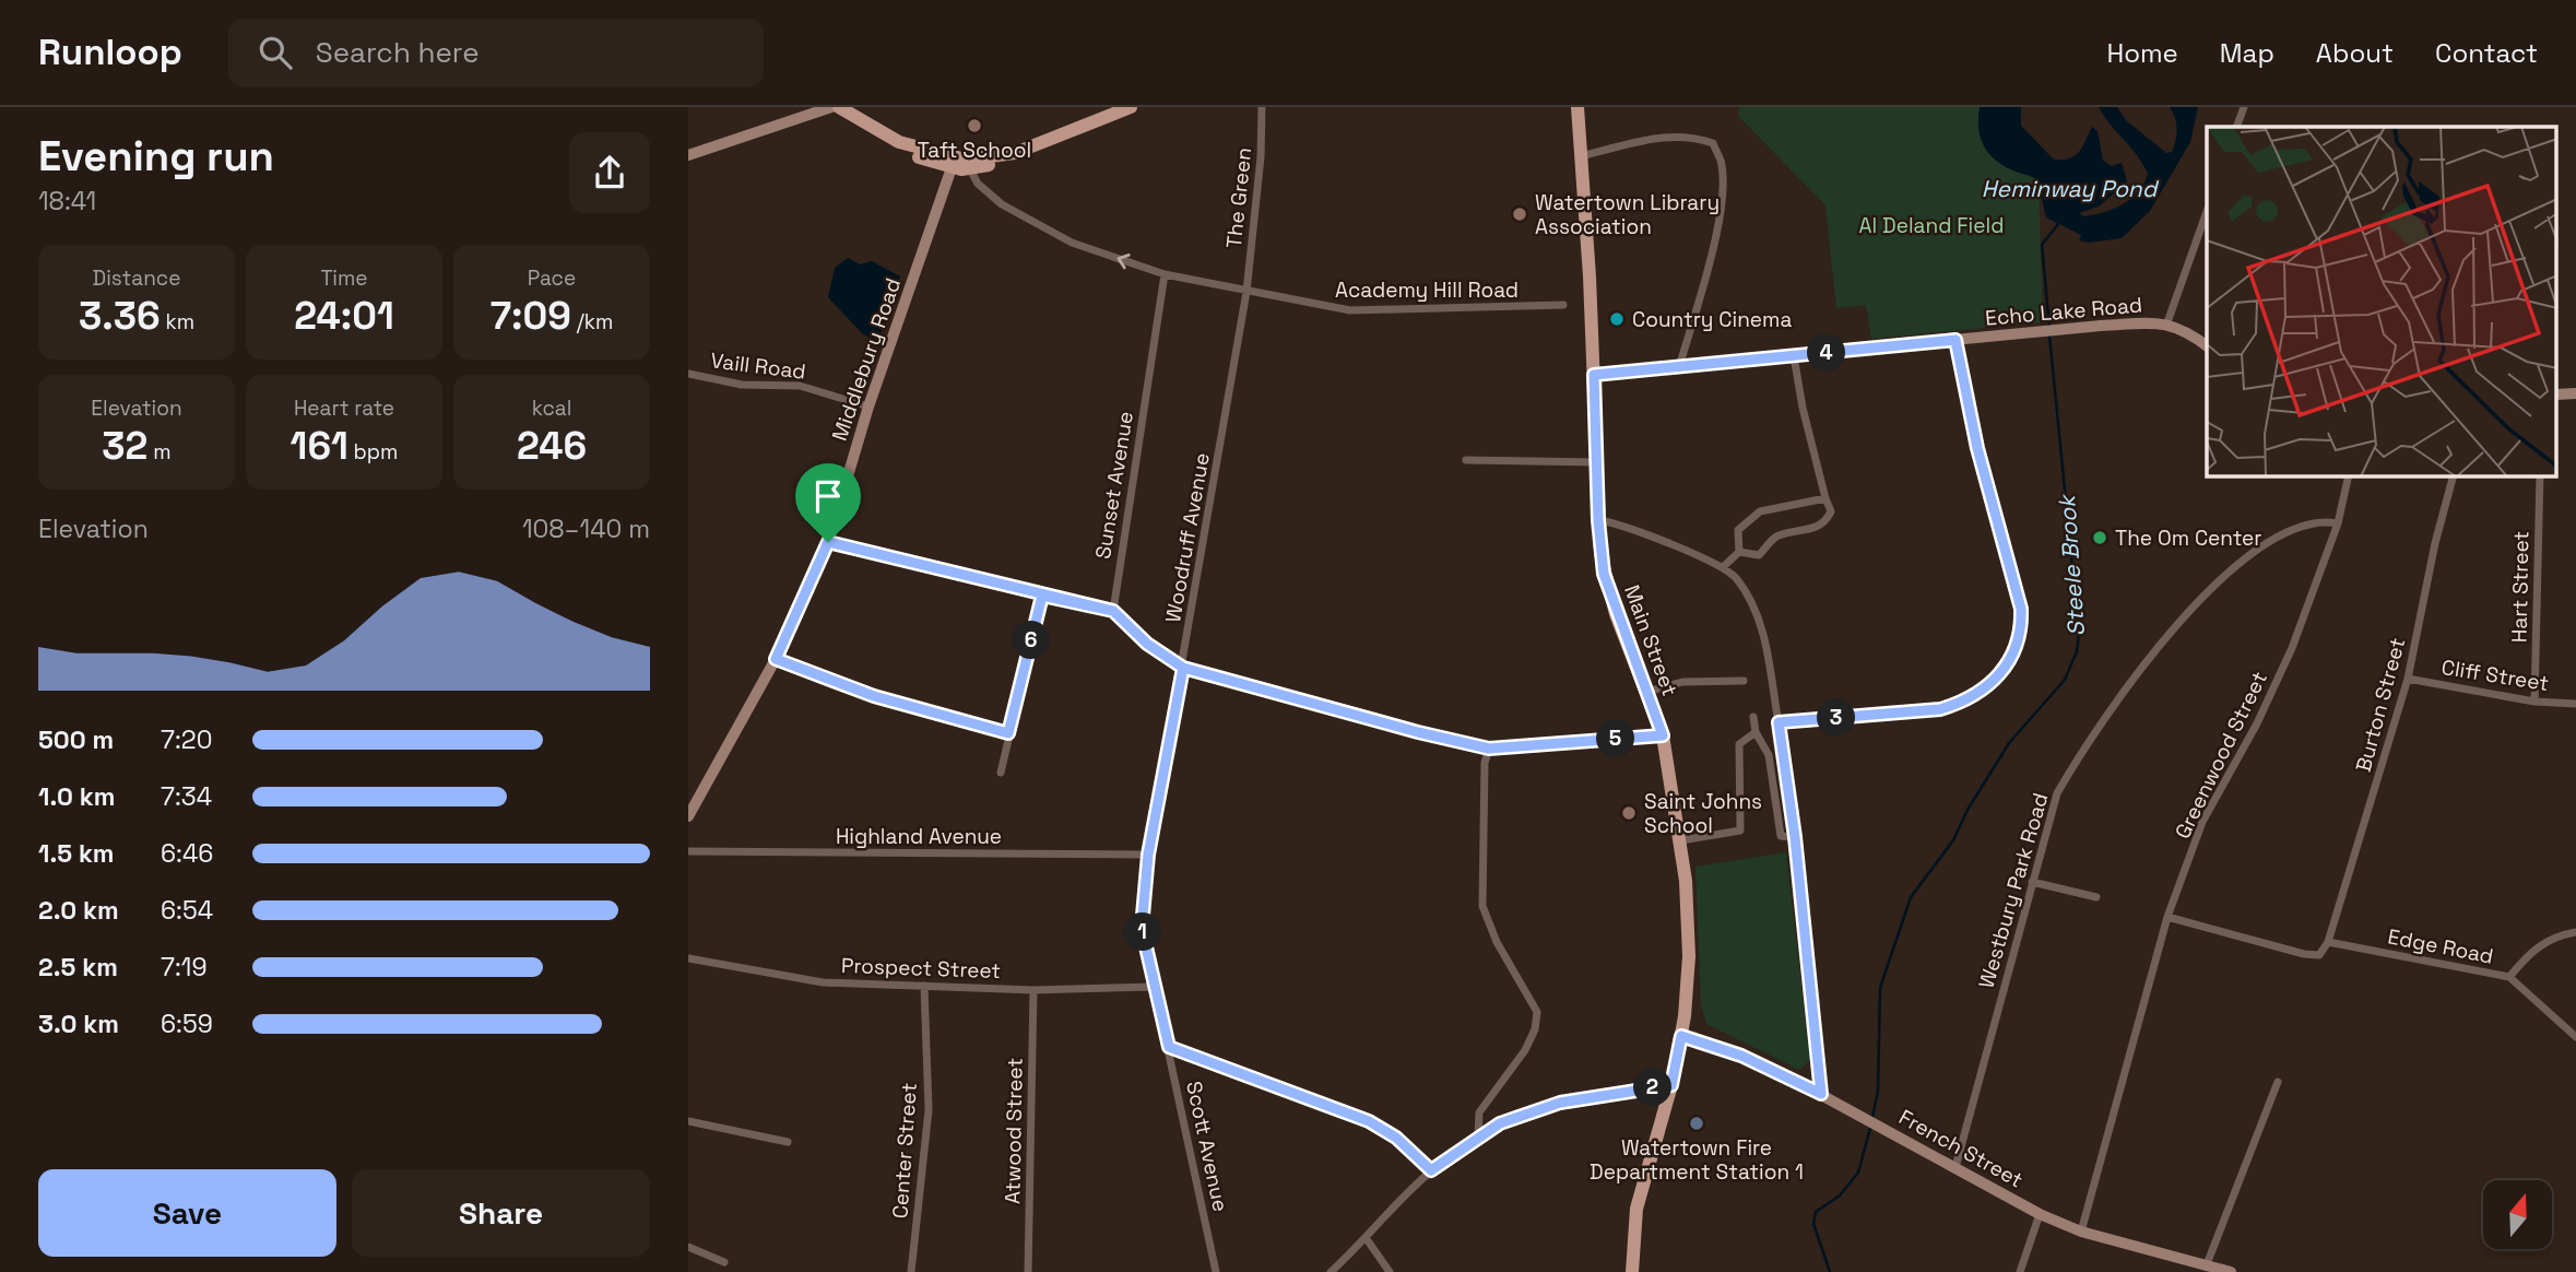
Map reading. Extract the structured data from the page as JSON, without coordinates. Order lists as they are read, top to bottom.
{
  "streets": {
    "main road": ["Main Street"],
    "street": [
      "The Green",
      "Academy Hill Road",
      "Echo Lake Road",
      "Middlebury Road",
      "Vaill Road",
      "Sunset Avenue",
      "Woodruff Avenue",
      "Hart Street",
      "Cliff Street",
      "Burton Street",
      "Greenwood Street",
      "Highland Avenue",
      "Westbury Park Road",
      "Edge Road",
      "Prospect Street",
      "Atwood Street",
      "Scott Avenue",
      "French Street",
      "Center Street"
    ]
  },
  "crossings": [
    ["The Green", "Academy Hill Road"],
    ["The Green", "Woodruff Avenue"],
    ["Academy Hill Road", "Sunset Avenue"],
    ["Academy Hill Road", "Woodruff Avenue"],
    ["Echo Lake Road", "Main Street"],
    ["Middlebury Road", "Vaill Road"],
    ["Woodruff Avenue", "Scott Avenue"],
    ["Hart Street", "Cliff Street"],
    ["Main Street", "French Street"],
    ["Cliff Street", "Burton Street"],
    ["Burton Street", "Edge Road"],
    ["Greenwood Street", "Westbury Park Road"],
    ["Greenwood Street", "French Street"],
    ["Highland Avenue", "Scott Avenue"],
    ["Westbury Park Road", "French Street"],
    ["Prospect Street", "Atwood Street"],
    ["Prospect Street", "Scott Avenue"],
    ["Prospect Street", "Center Street"]
  ],
  "one_way": ["Academy Hill Road"],
  "water": ["Heminway Pond", "Steele Brook"],
  "parks": ["Al Deland Field"],
  "places": [
    "Taft School",
    "Watertown Library Association",
    "Country Cinema",
    "The Om Center",
    "Saint Johns School",
    "Watertown Fire Department Station 1"
  ],
  "north": "top",
  "page": {
    "header": "Runloop",
    "search": "Search here",
    "nav": [
      "Home",
      "Map",
      "About",
      "Contact"
    ],
    "heading": ["Evening run", "18:41"],
    "stats": [
      ["Distance", "3.36 km"],
      ["Time", "24:01"],
      ["Pace", "7:09 /km"],
      ["Elevation", "32 m"],
      ["Heart rate", "161 bpm"],
      ["kcal", "246"]
    ],
    "pins": [
      "4",
      "6",
      "3",
      "5",
      "1",
      "2"
    ],
    "chart": ["Elevation", "108–140 m"],
    "list": [
      {
        "name": "500 m",
        "note": "7:20"
      },
      {
        "name": "1.0 km",
        "note": "7:34"
      },
      {
        "name": "1.5 km",
        "note": "6:46"
      },
      {
        "name": "2.0 km",
        "note": "6:54"
      },
      {
        "name": "2.5 km",
        "note": "7:19"
      },
      {
        "name": "3.0 km",
        "note": "6:59"
      }
    ],
    "buttons": ["Save", "Share"]
  }
}
